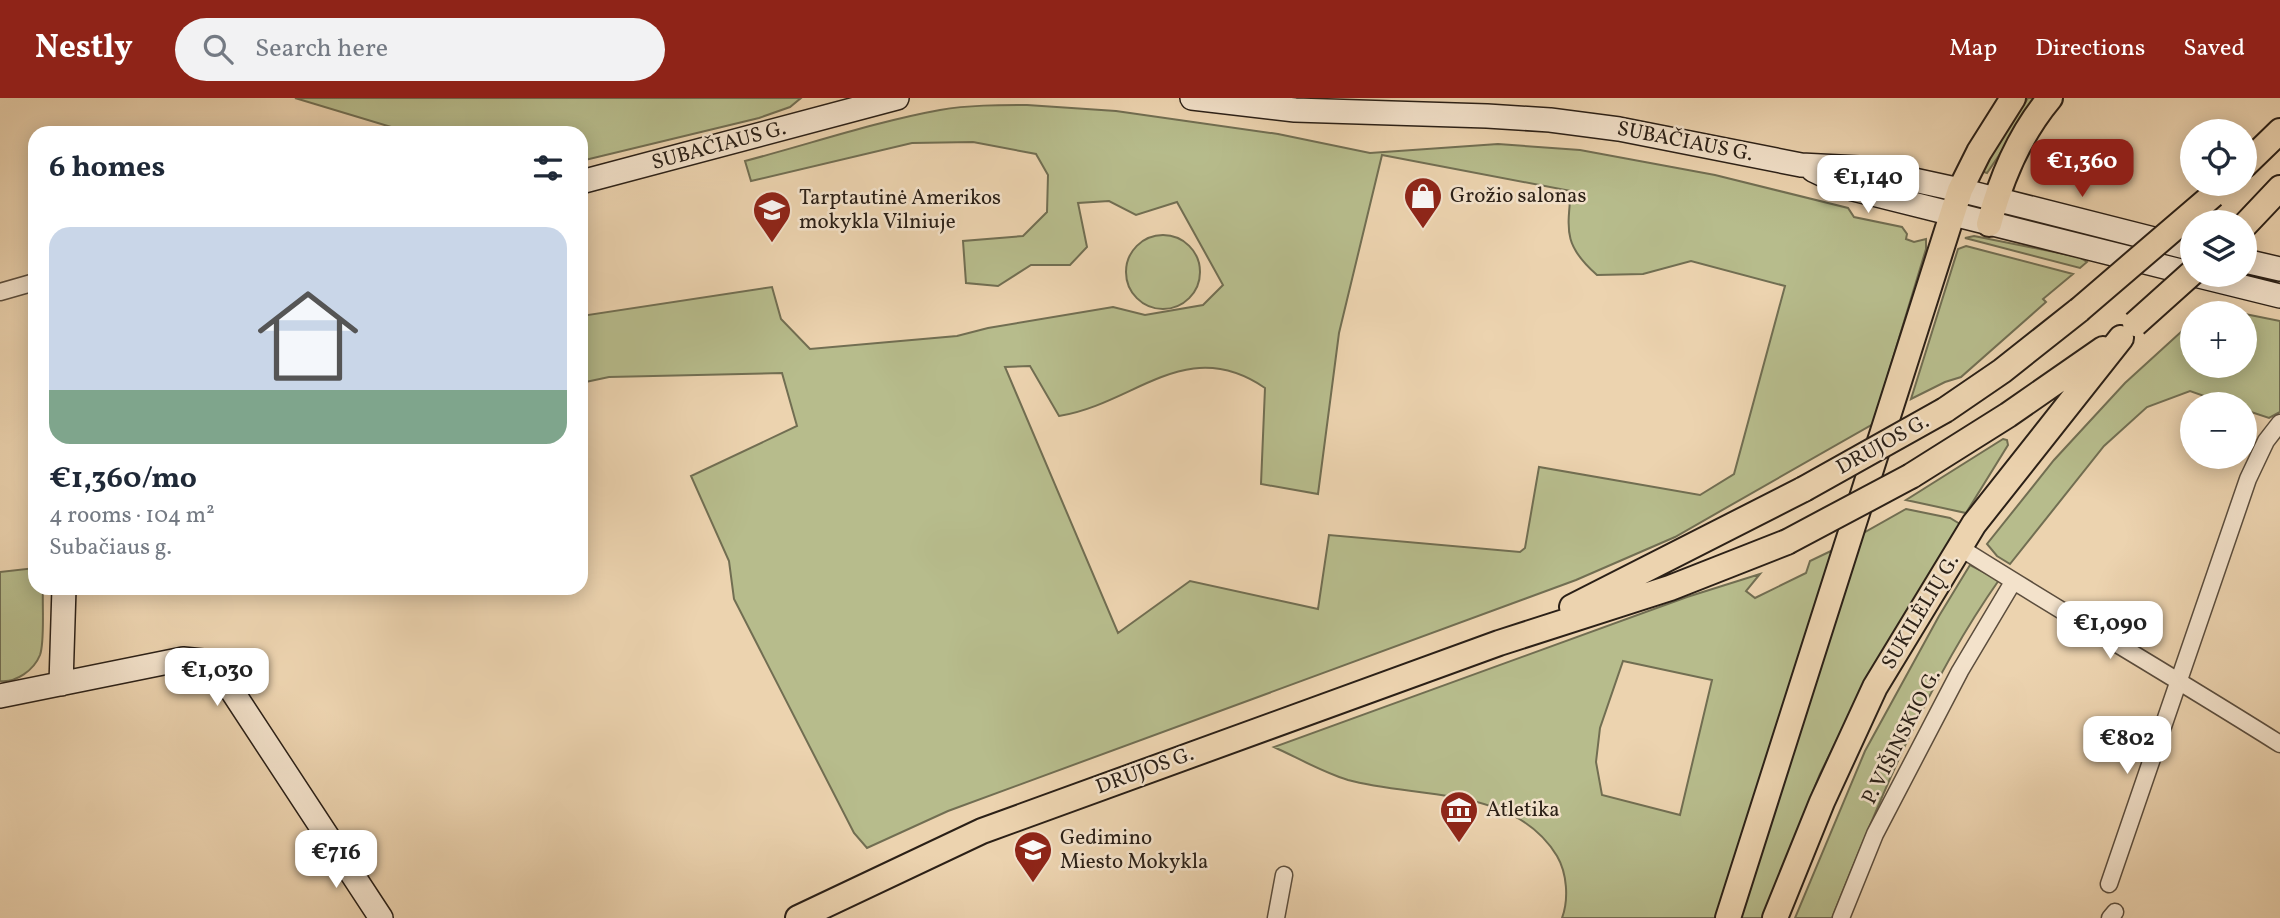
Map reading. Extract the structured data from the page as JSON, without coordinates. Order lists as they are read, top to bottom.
{
  "streets": {
    "main road": ["SUBAČIAUS G.", "DRUJOS G.", "SUKILĖLIŲ G."],
    "street": ["P. VIŠINSKIO G."]
  },
  "crossings": [
    ["DRUJOS G.", "SUKILĖLIŲ G."]
  ],
  "places": {
    "shop": ["Grožio salonas"],
    "school or university": ["Tarptautinė Amerikos mokykla Vilniuje", "Gedimino Miesto Mokykla"],
    "museum": ["Atletika"]
  },
  "page": {
    "header": "Nestly",
    "search": "Search here",
    "nav": ["Map", "Directions", "Saved"],
    "map_buttons": ["+", "−"],
    "heading": "6 homes",
    "price": [
      "€1,360",
      "€1,140",
      "€1,090",
      "€1,030",
      "€802",
      "€716"
    ],
    "list": [
      {
        "name": "€1,360/mo",
        "note": "4 rooms · 104 m² · Subačiaus g."
      }
    ]
  }
}
